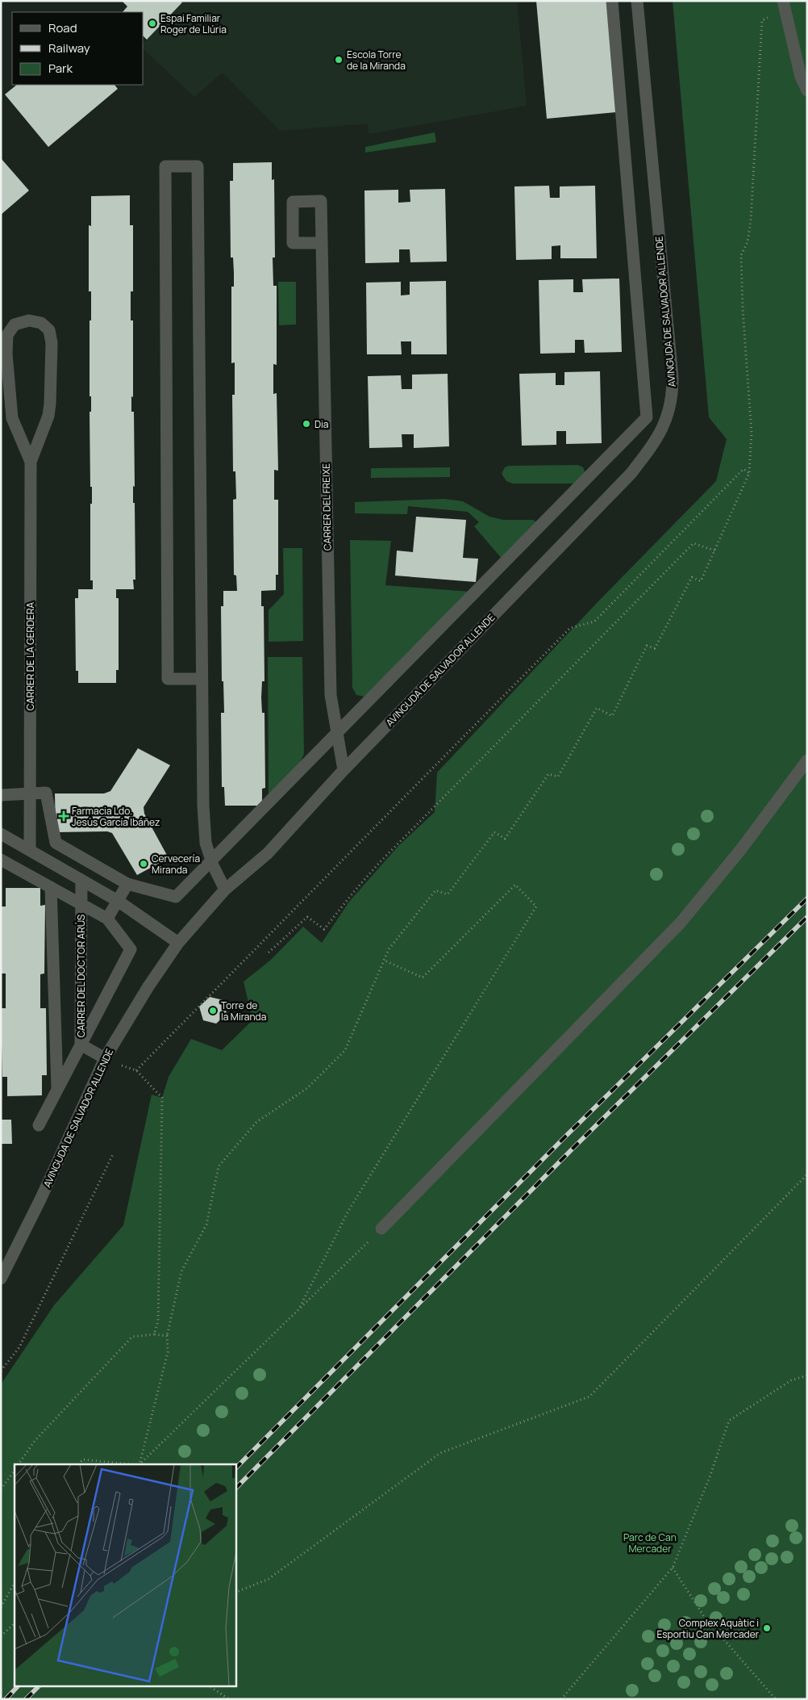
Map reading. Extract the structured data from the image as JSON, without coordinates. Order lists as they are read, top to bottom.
{
  "streets": {
    "street": [
      "AVINGUDA DE SALVADOR ALLENDE",
      "CARRER DEL FREIXE",
      "CARRER DE LA GERDERA",
      "CARRER DEL DOCTOR ARÚS"
    ]
  },
  "crossings": [
    ["AVINGUDA DE SALVADOR ALLENDE", "CARRER DEL FREIXE"],
    ["AVINGUDA DE SALVADOR ALLENDE", "CARRER DEL DOCTOR ARÚS"]
  ],
  "parks": ["Parc de Can Mercader"],
  "places": {
    "other": [
      "Espai Familiar Roger de Llúria",
      "Escola Torre de la Miranda",
      "Dia",
      "Cervecería Miranda",
      "Torre de la Miranda",
      "Complex Aquàtic i Esportiu Can Mercader"
    ],
    "health": ["Farmacia Ldo. Jesús García Ibáñez"]
  },
  "legend": ["Road", "Railway", "Park"]
}
